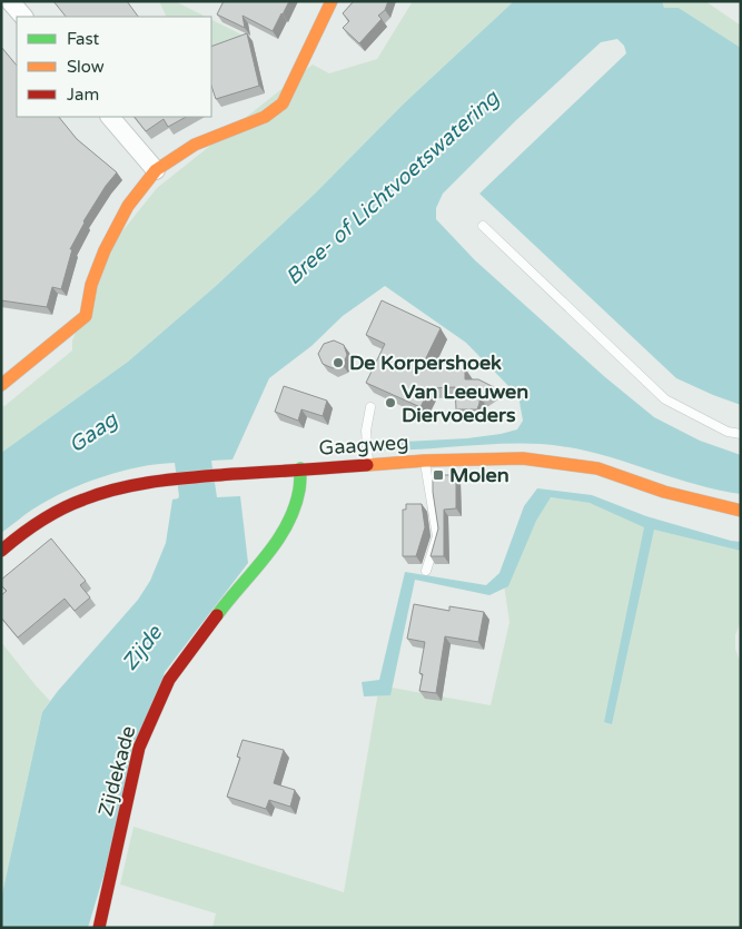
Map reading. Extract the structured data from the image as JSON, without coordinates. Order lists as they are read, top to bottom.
{
  "streets": {
    "street": ["Gaagweg", "Zijdekade"]
  },
  "crossings": [
    ["Gaagweg", "Zijdekade"]
  ],
  "water": ["Bree- of Lichtvoetswatering", "Gaag", "Zijde"],
  "places": {
    "other": ["De Korpershoek", "Van Leeuwen Diervoeders"],
    "transit": ["Molen"]
  },
  "legend": ["Fast", "Slow", "Jam"]
}
